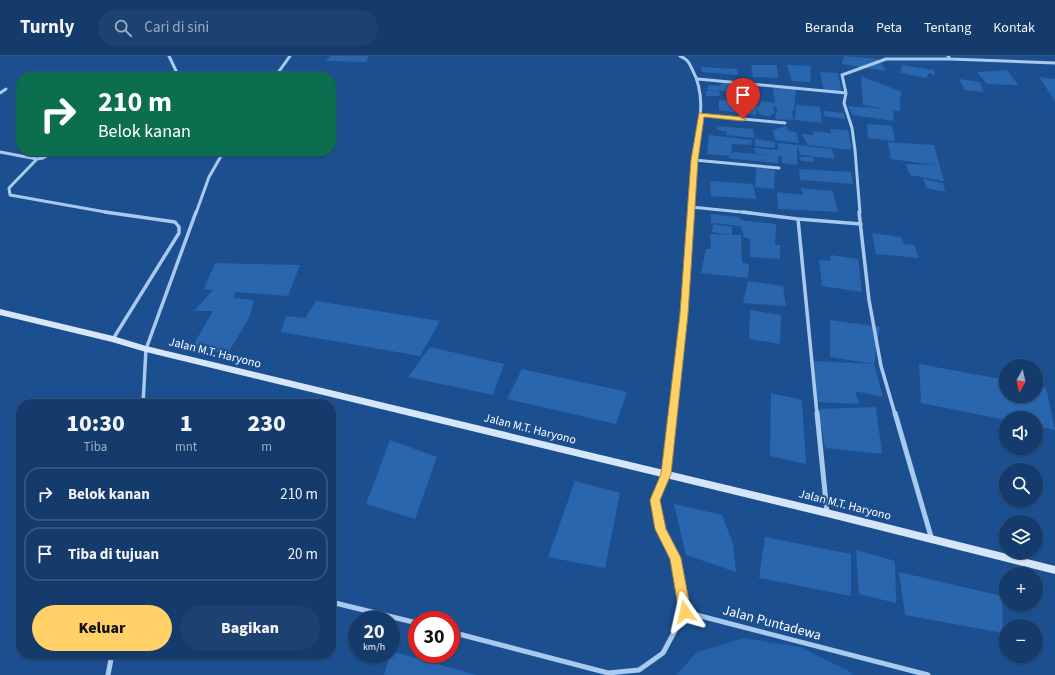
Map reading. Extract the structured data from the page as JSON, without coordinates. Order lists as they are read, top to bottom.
{
  "streets": {
    "main road": ["Jalan M.T. Haryono"],
    "street": ["Jalan Puntadewa"]
  },
  "north": "bottom",
  "page": {
    "header": "Turnly",
    "search": "Cari di sini",
    "nav": [
      "Beranda",
      "Peta",
      "Tentang",
      "Kontak"
    ],
    "turn": ["210 m", "Belok kanan"],
    "map_buttons": ["+", "−"],
    "eta": [
      "10:30",
      "Tiba",
      "1",
      "mnt",
      "230",
      "m"
    ],
    "list": [
      {
        "name": "Belok kanan",
        "value": "210 m"
      },
      {
        "name": "Tiba di tujuan",
        "value": "20 m"
      }
    ],
    "buttons": ["Keluar", "Bagikan"],
    "speed": "20 km/h",
    "limit": "30"
  }
}
